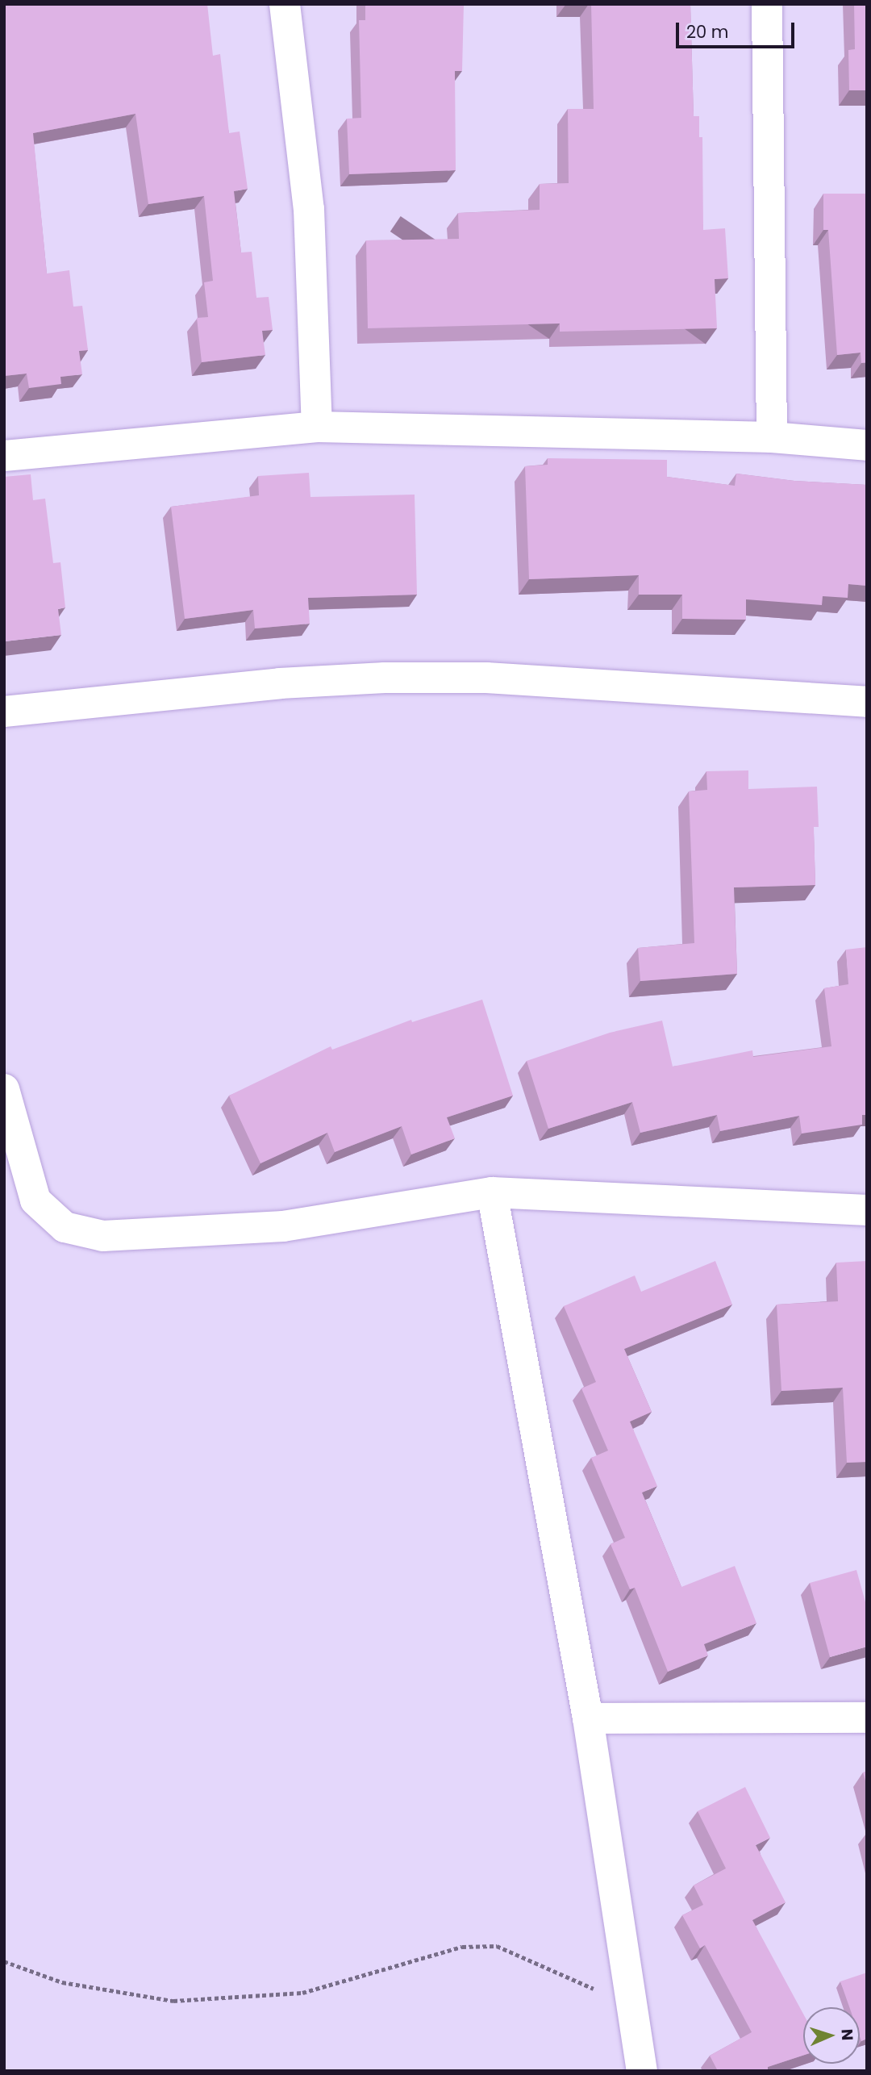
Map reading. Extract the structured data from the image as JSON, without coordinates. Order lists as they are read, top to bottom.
{
  "scale_bar": "20 m",
  "north": "right"
}
